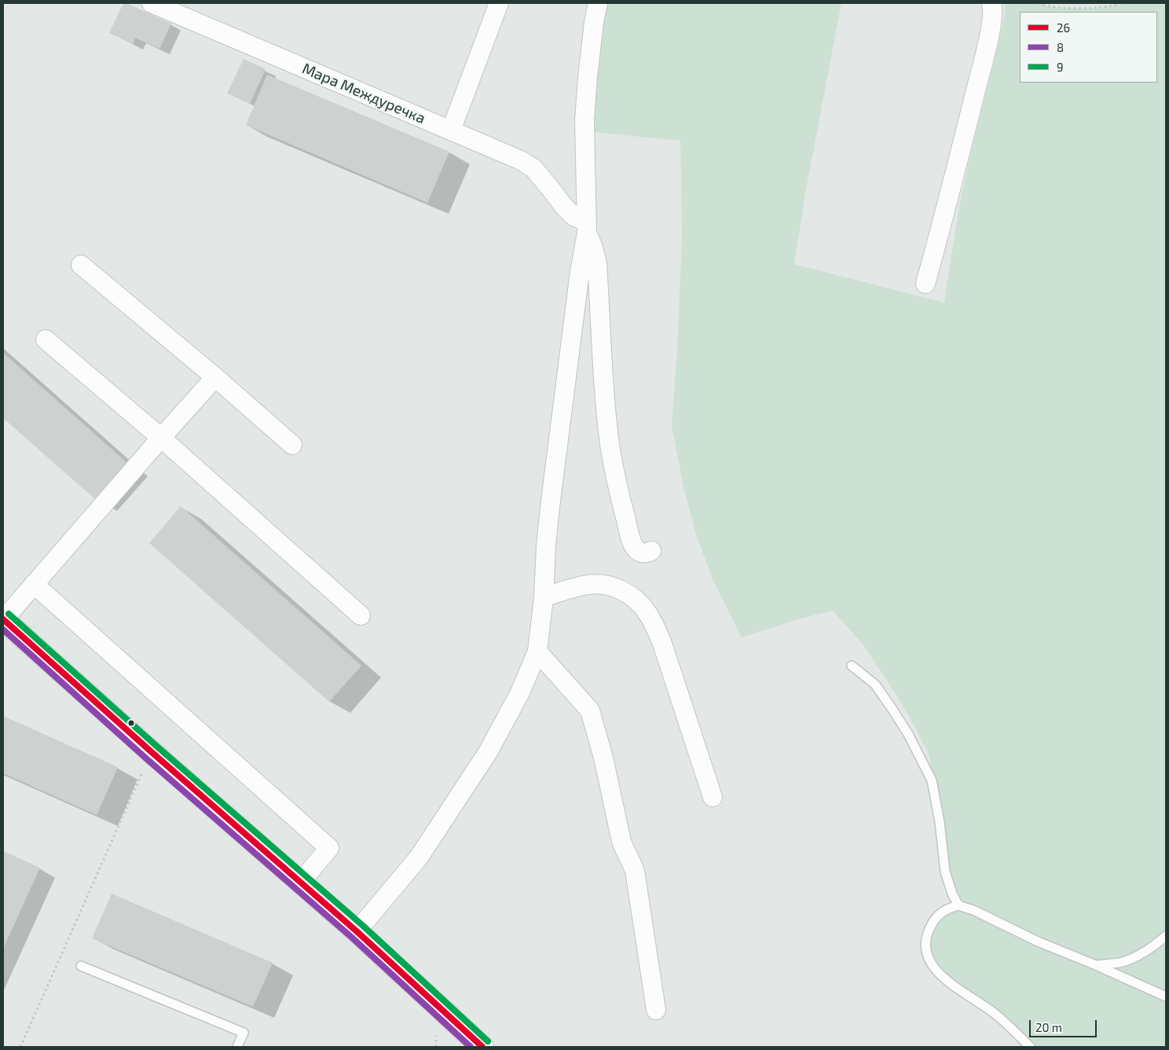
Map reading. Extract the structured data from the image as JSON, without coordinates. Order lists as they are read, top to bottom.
{
  "streets": {
    "street": ["Мара Междуречка"]
  },
  "lines": ["transit line 9", "transit line 26", "transit line 8"],
  "legend": ["26", "8", "9"],
  "scale_bar": "20 m"
}
